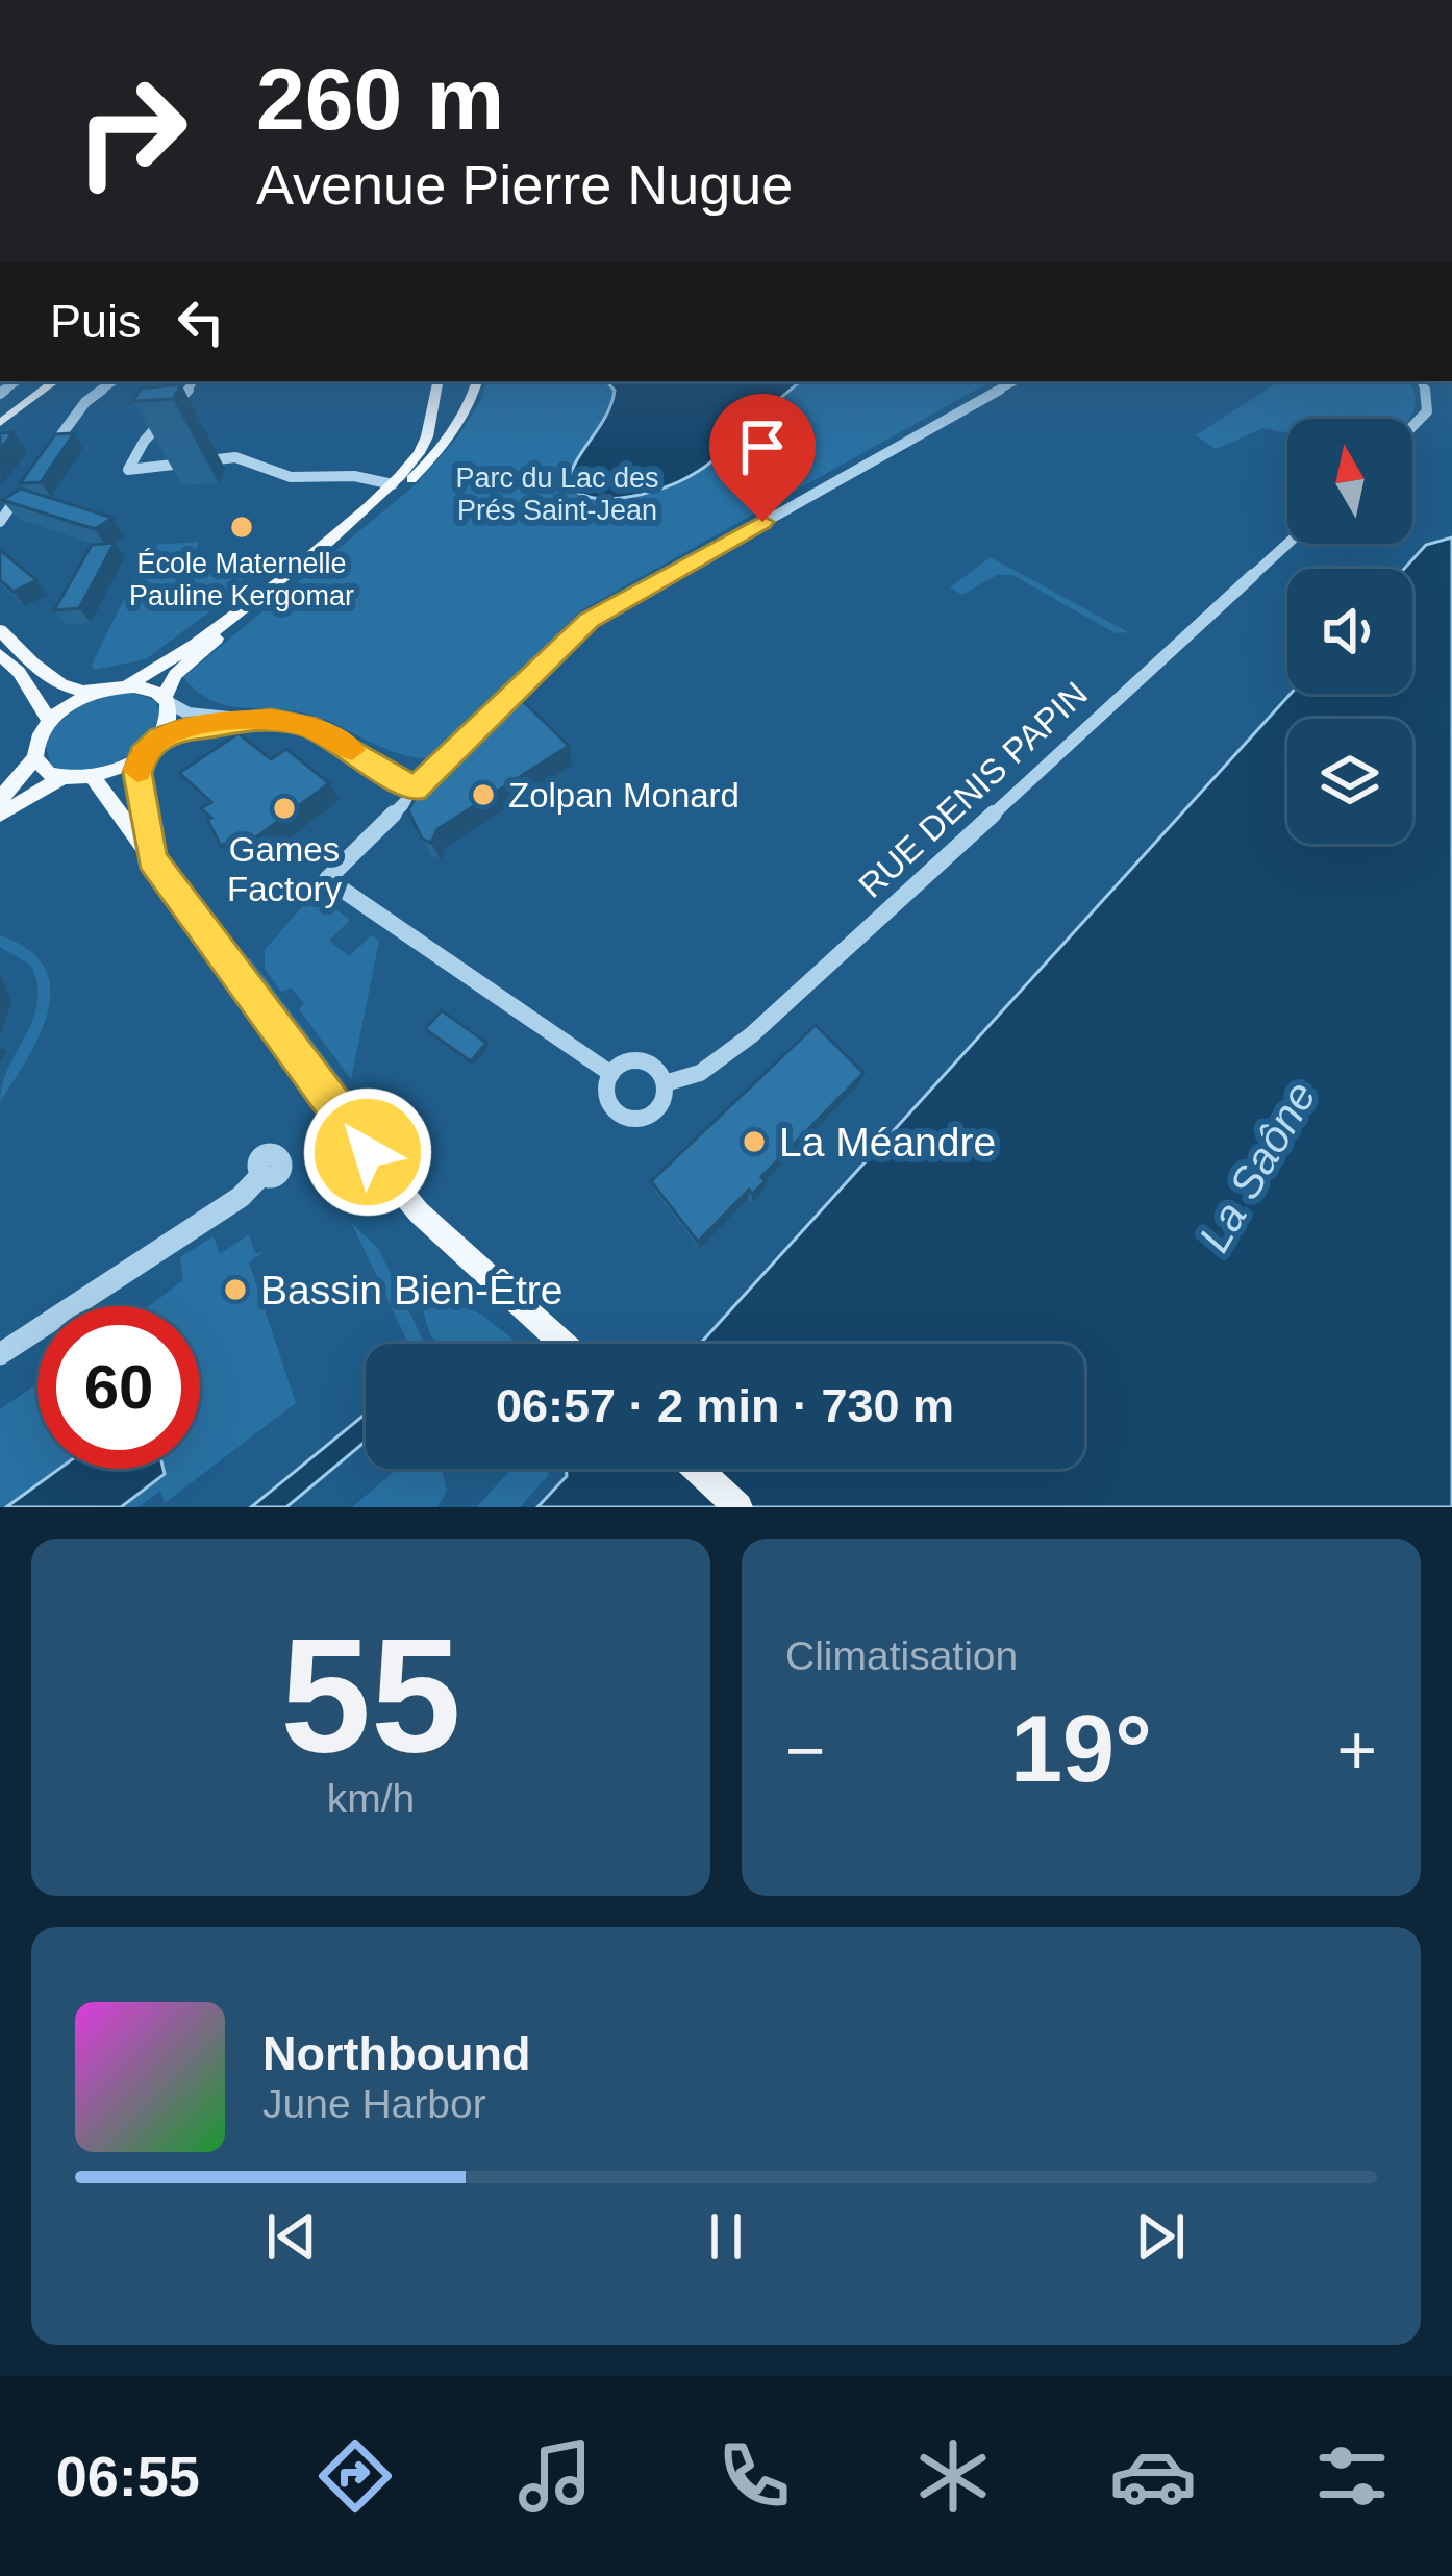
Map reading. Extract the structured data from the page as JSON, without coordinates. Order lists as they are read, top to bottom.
{
  "streets": {
    "street": ["RUE DENIS PAPIN"]
  },
  "water": ["La Saône"],
  "parks": ["Parc du Lac des Prés Saint-Jean"],
  "places": [
    "École Maternelle Pauline Kergomar",
    "Zolpan Monard",
    "Games Factory",
    "La Méandre",
    "Bassin Bien-Être"
  ],
  "north": "top",
  "page": {
    "turn": ["260 m", "Avenue Pierre Nugue"],
    "then": "Puis",
    "limit": "60",
    "trip": "06:57 · 2 min · 730 m",
    "tile": [
      ["55", "km/h"],
      "Climatisation"
    ],
    "heat": ["−", "19°", "+"],
    "song": ["Northbound", "June Harbor"],
    "tabs": "06:55"
  }
}
